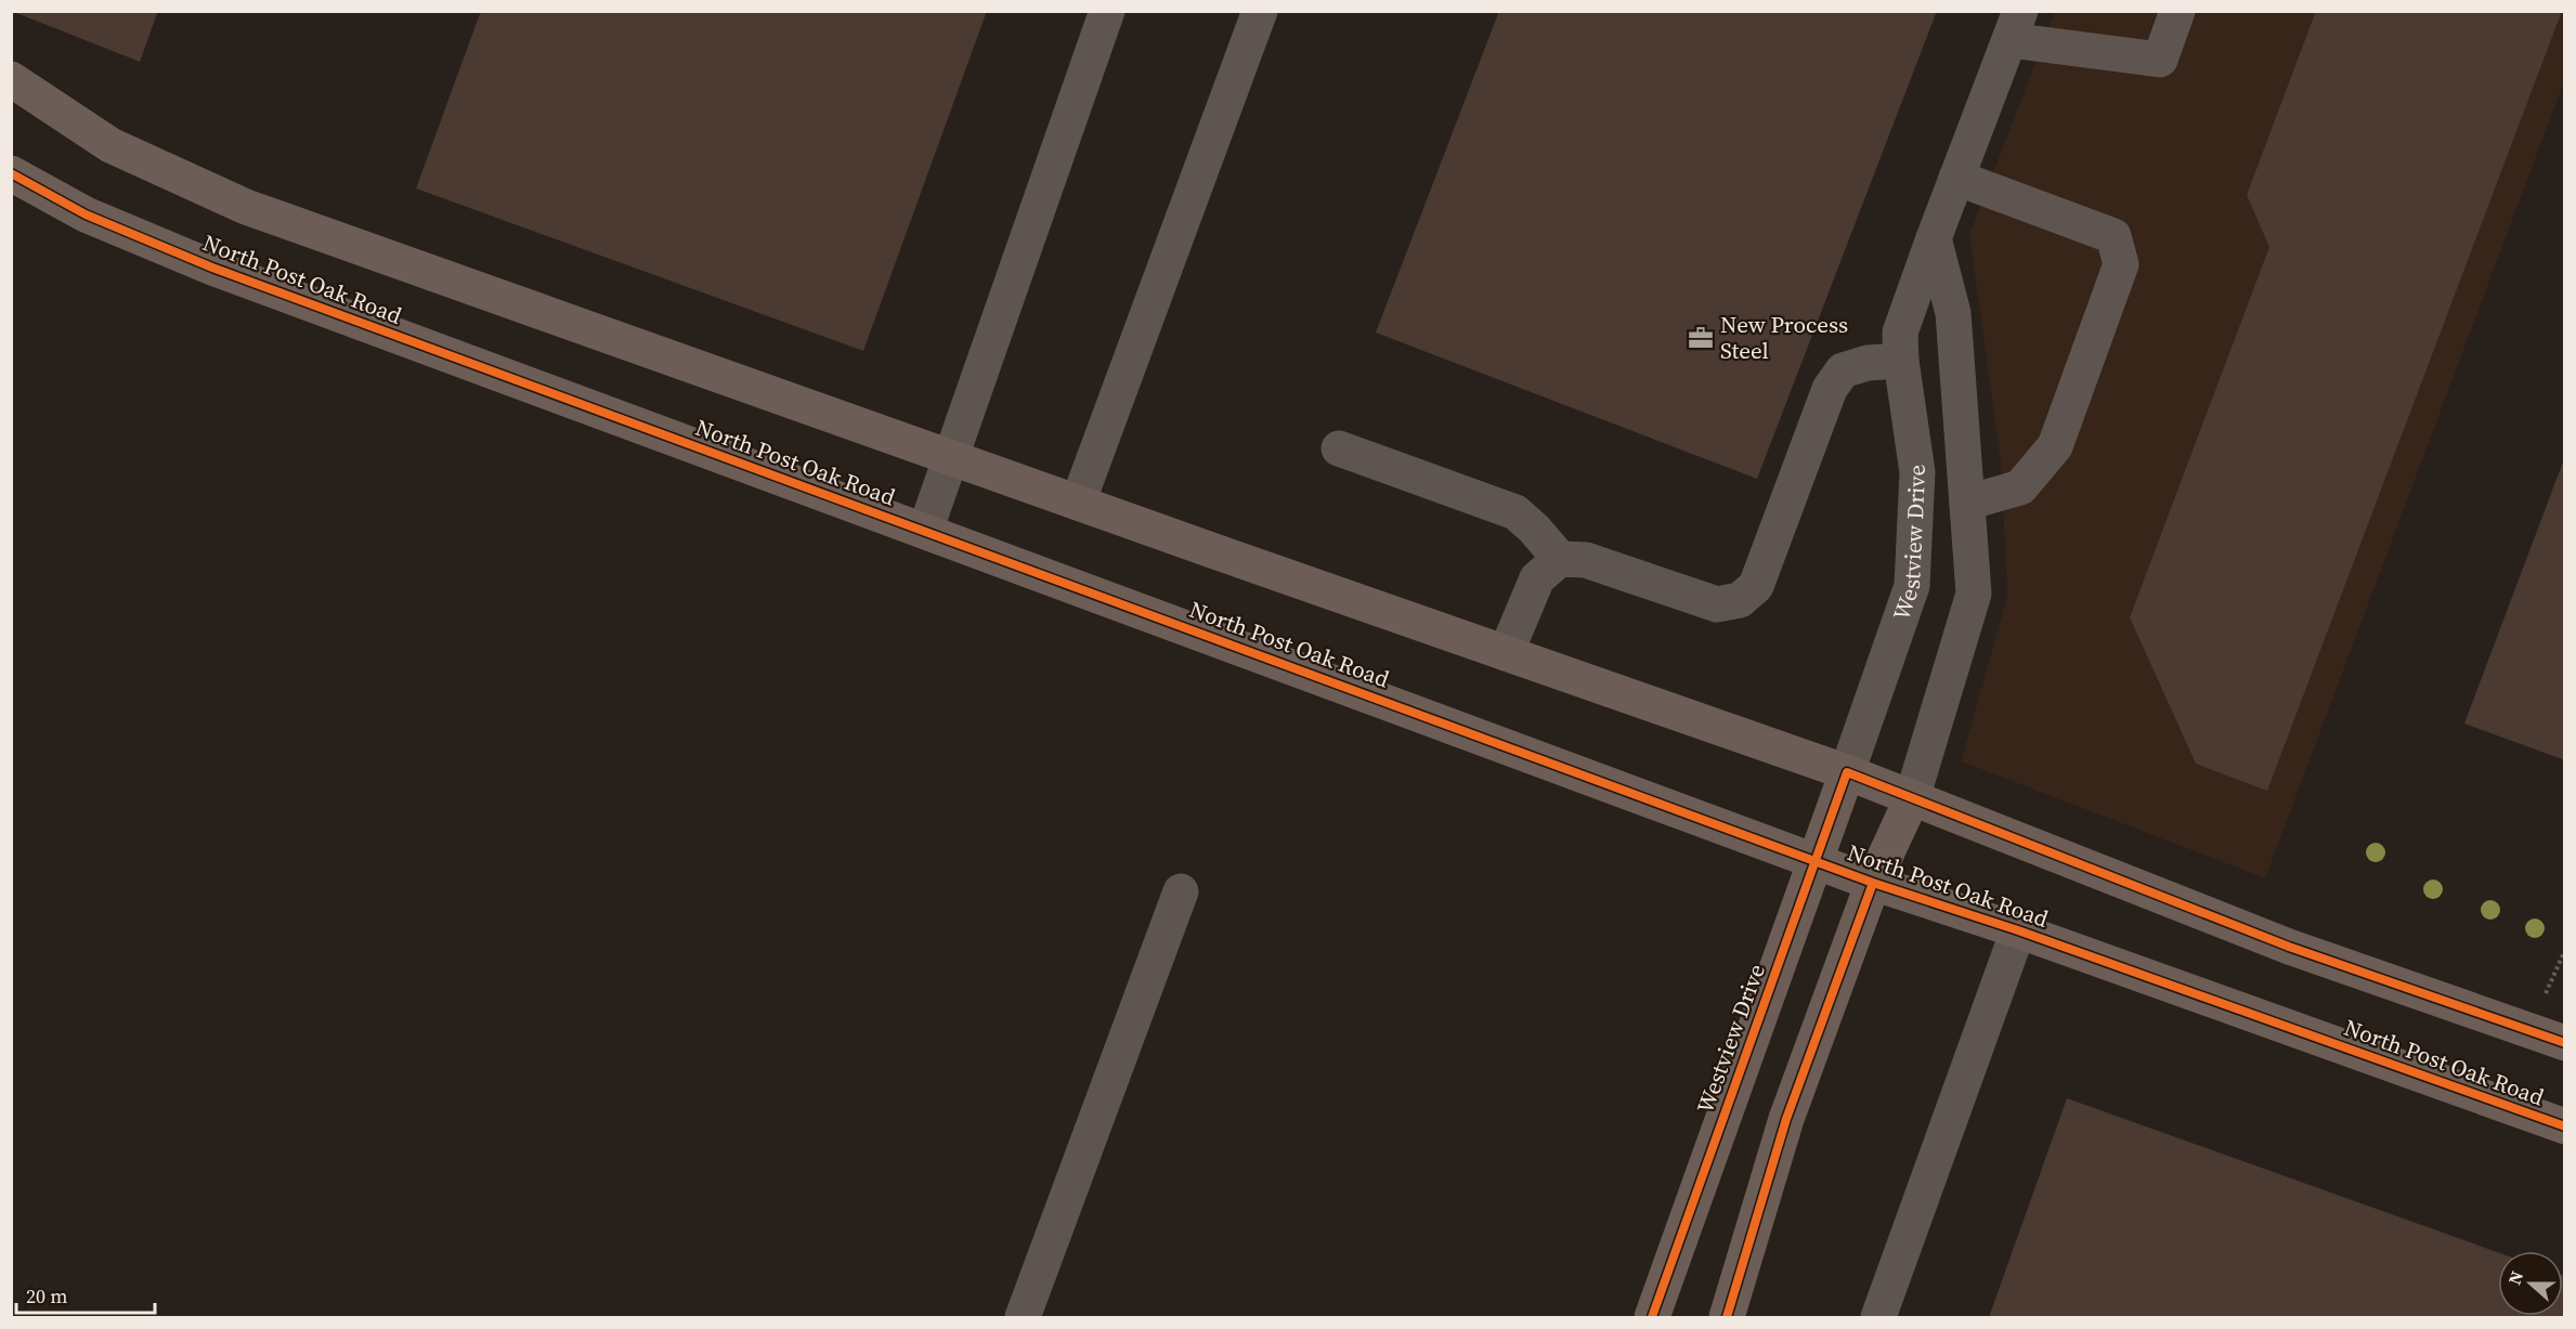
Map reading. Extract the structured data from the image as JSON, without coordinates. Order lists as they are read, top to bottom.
{
  "streets": {
    "main road": ["North Post Oak Road", "Westview Drive"]
  },
  "crossings": [
    ["North Post Oak Road", "Westview Drive"]
  ],
  "places": {
    "office": ["New Process Steel"]
  },
  "scale_bar": "20 m",
  "north": "left"
}
